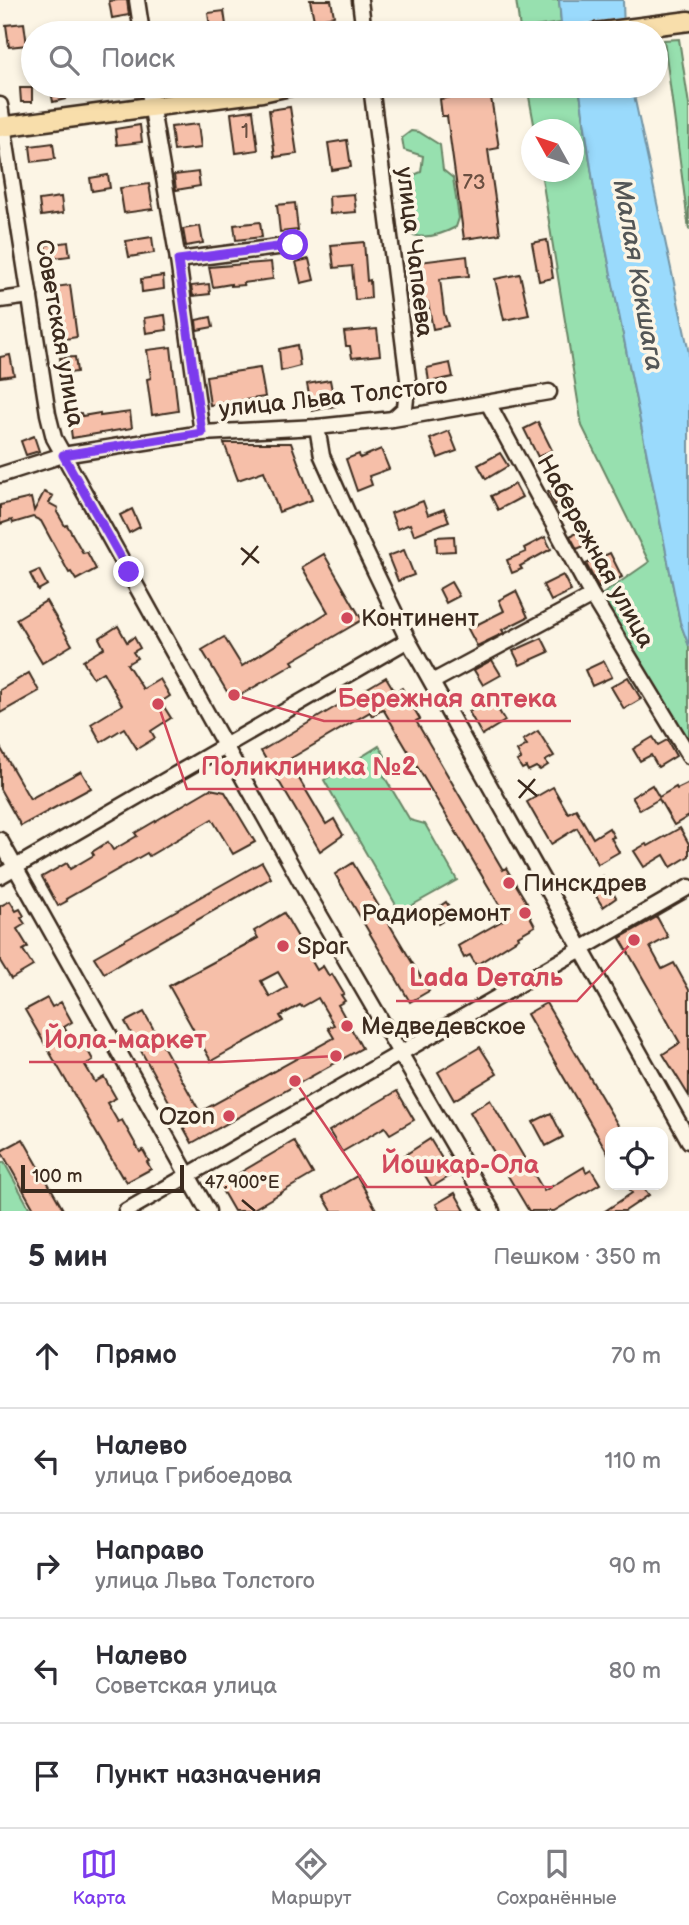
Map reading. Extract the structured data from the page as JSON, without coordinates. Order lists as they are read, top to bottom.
{
  "streets": {
    "street": [
      "улица Чапаева",
      "Советская улица",
      "улица Льва Толстого",
      "Набережная улица"
    ]
  },
  "crossings": [
    ["улица Чапаева", "улица Льва Толстого"],
    ["Советская улица", "улица Льва Толстого"],
    ["улица Льва Толстого", "Набережная улица"]
  ],
  "water": ["Малая Кокшага"],
  "places": [
    "Континент",
    "Бережная аптека",
    "Поликлиника №2",
    "Пинскдрев",
    "Радиоремонт",
    "Lada Dеталь",
    "Spar",
    "Медведевское",
    "Йола-маркет",
    "Йошкар-Ола",
    "Ozon"
  ],
  "house_numbers": ["1", "73"],
  "scale_bar": "100 m",
  "north": "top left",
  "page": {
    "search": "Поиск",
    "scale": "100 m",
    "heading": ["5 мин", "Пешком · 350 m"],
    "list": [
      ["Прямо", "70 m"],
      ["Налево", "улица Грибоедова", "110 m"],
      ["Направо", "улица Льва Толстого", "90 m"],
      ["Налево", "Советская улица", "80 m"],
      "Пункт назначения"
    ],
    "nav": ["Карта", "Маршрут", "Сохранённые"]
  },
  "coordinates": ["47.900°E"]
}
